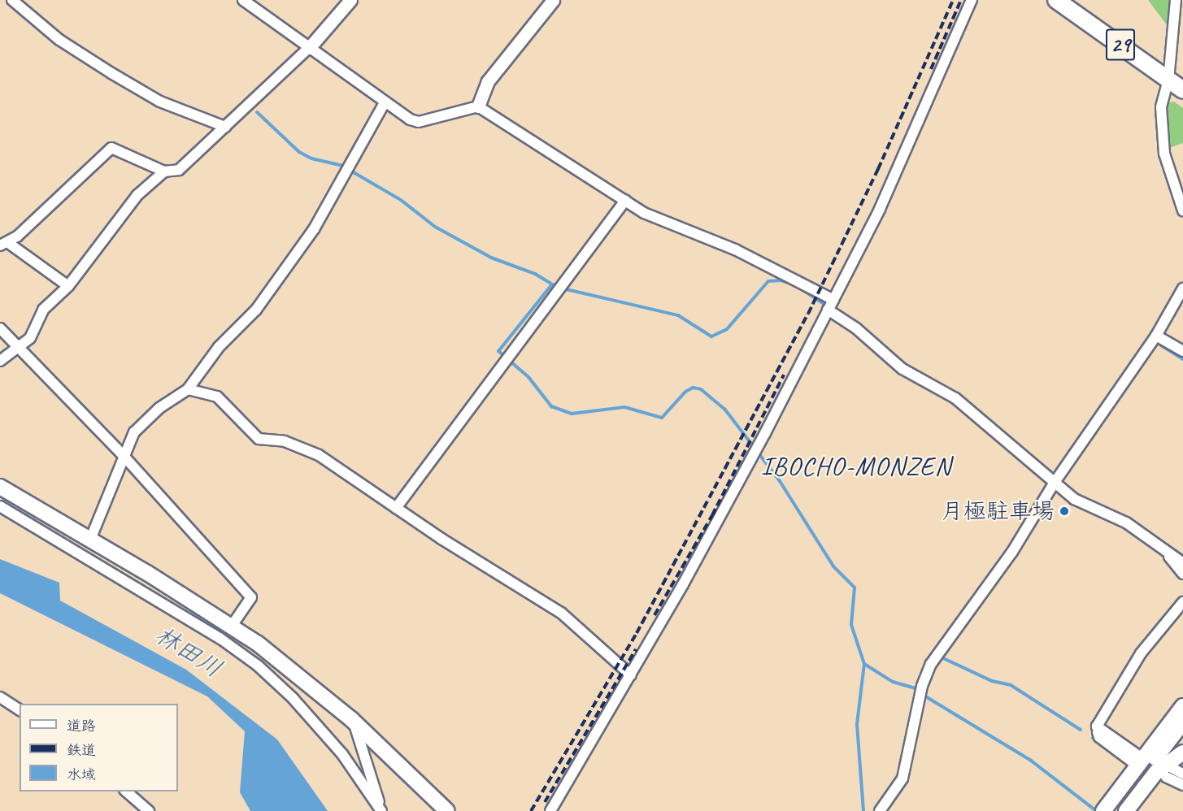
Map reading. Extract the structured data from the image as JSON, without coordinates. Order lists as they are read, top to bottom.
{
  "streets": {
    "main road": ["29"]
  },
  "districts": ["IBOCHO-MONZEN"],
  "water": ["林田川"],
  "places": ["月極駐車場"],
  "legend": ["道路", "鉄道", "水域"]
}
